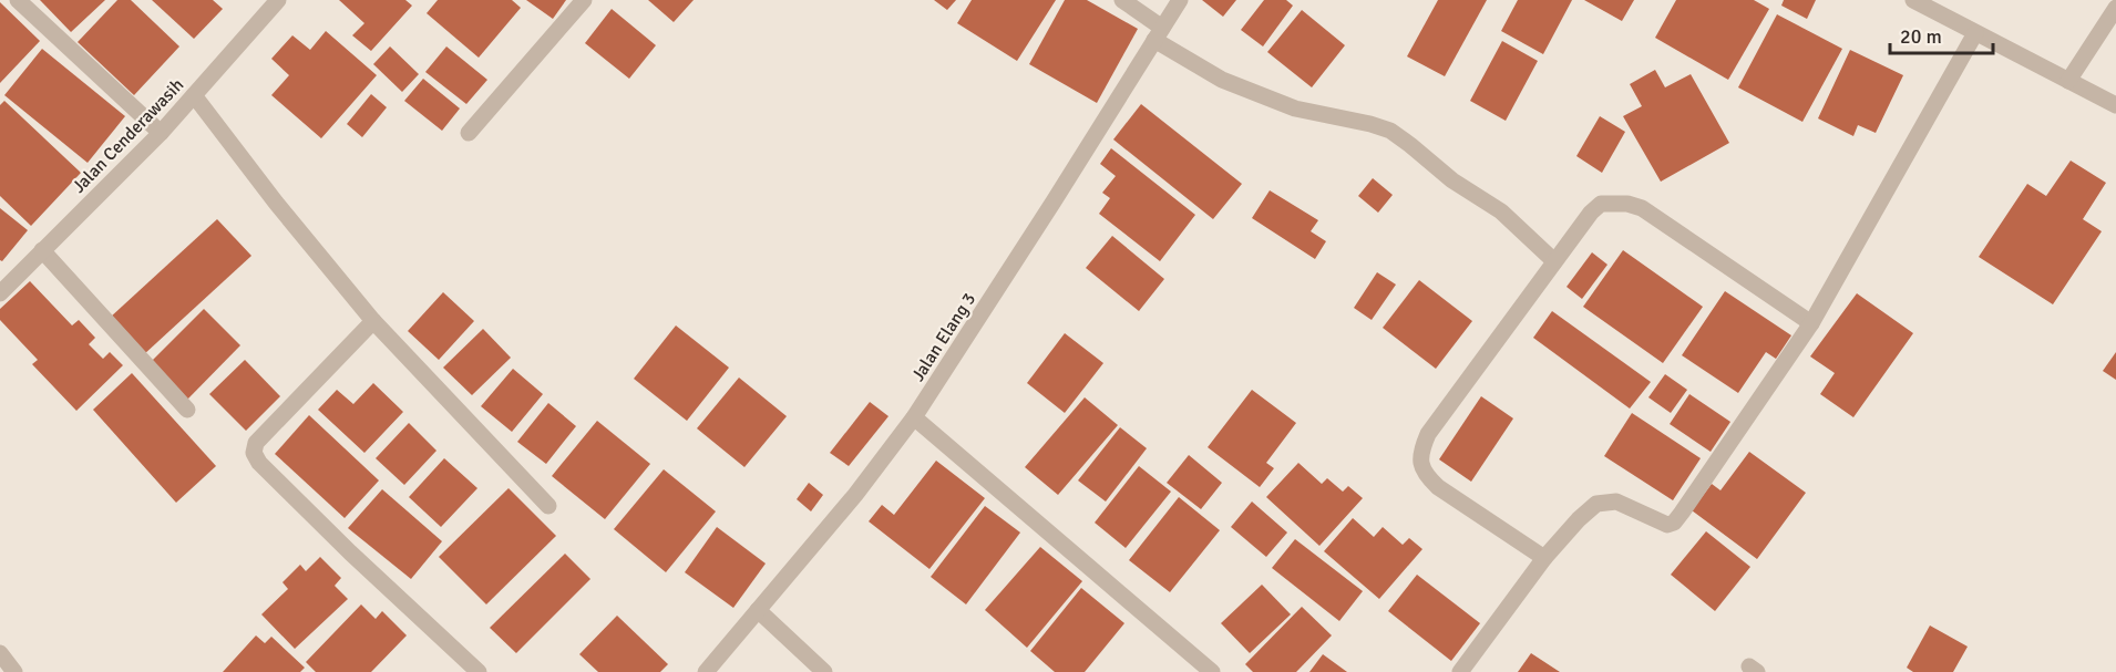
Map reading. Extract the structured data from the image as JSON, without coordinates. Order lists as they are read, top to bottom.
{
  "streets": {
    "street": ["Jalan Cenderawasih", "Jalan Elang 3"]
  },
  "scale_bar": "20 m"
}
